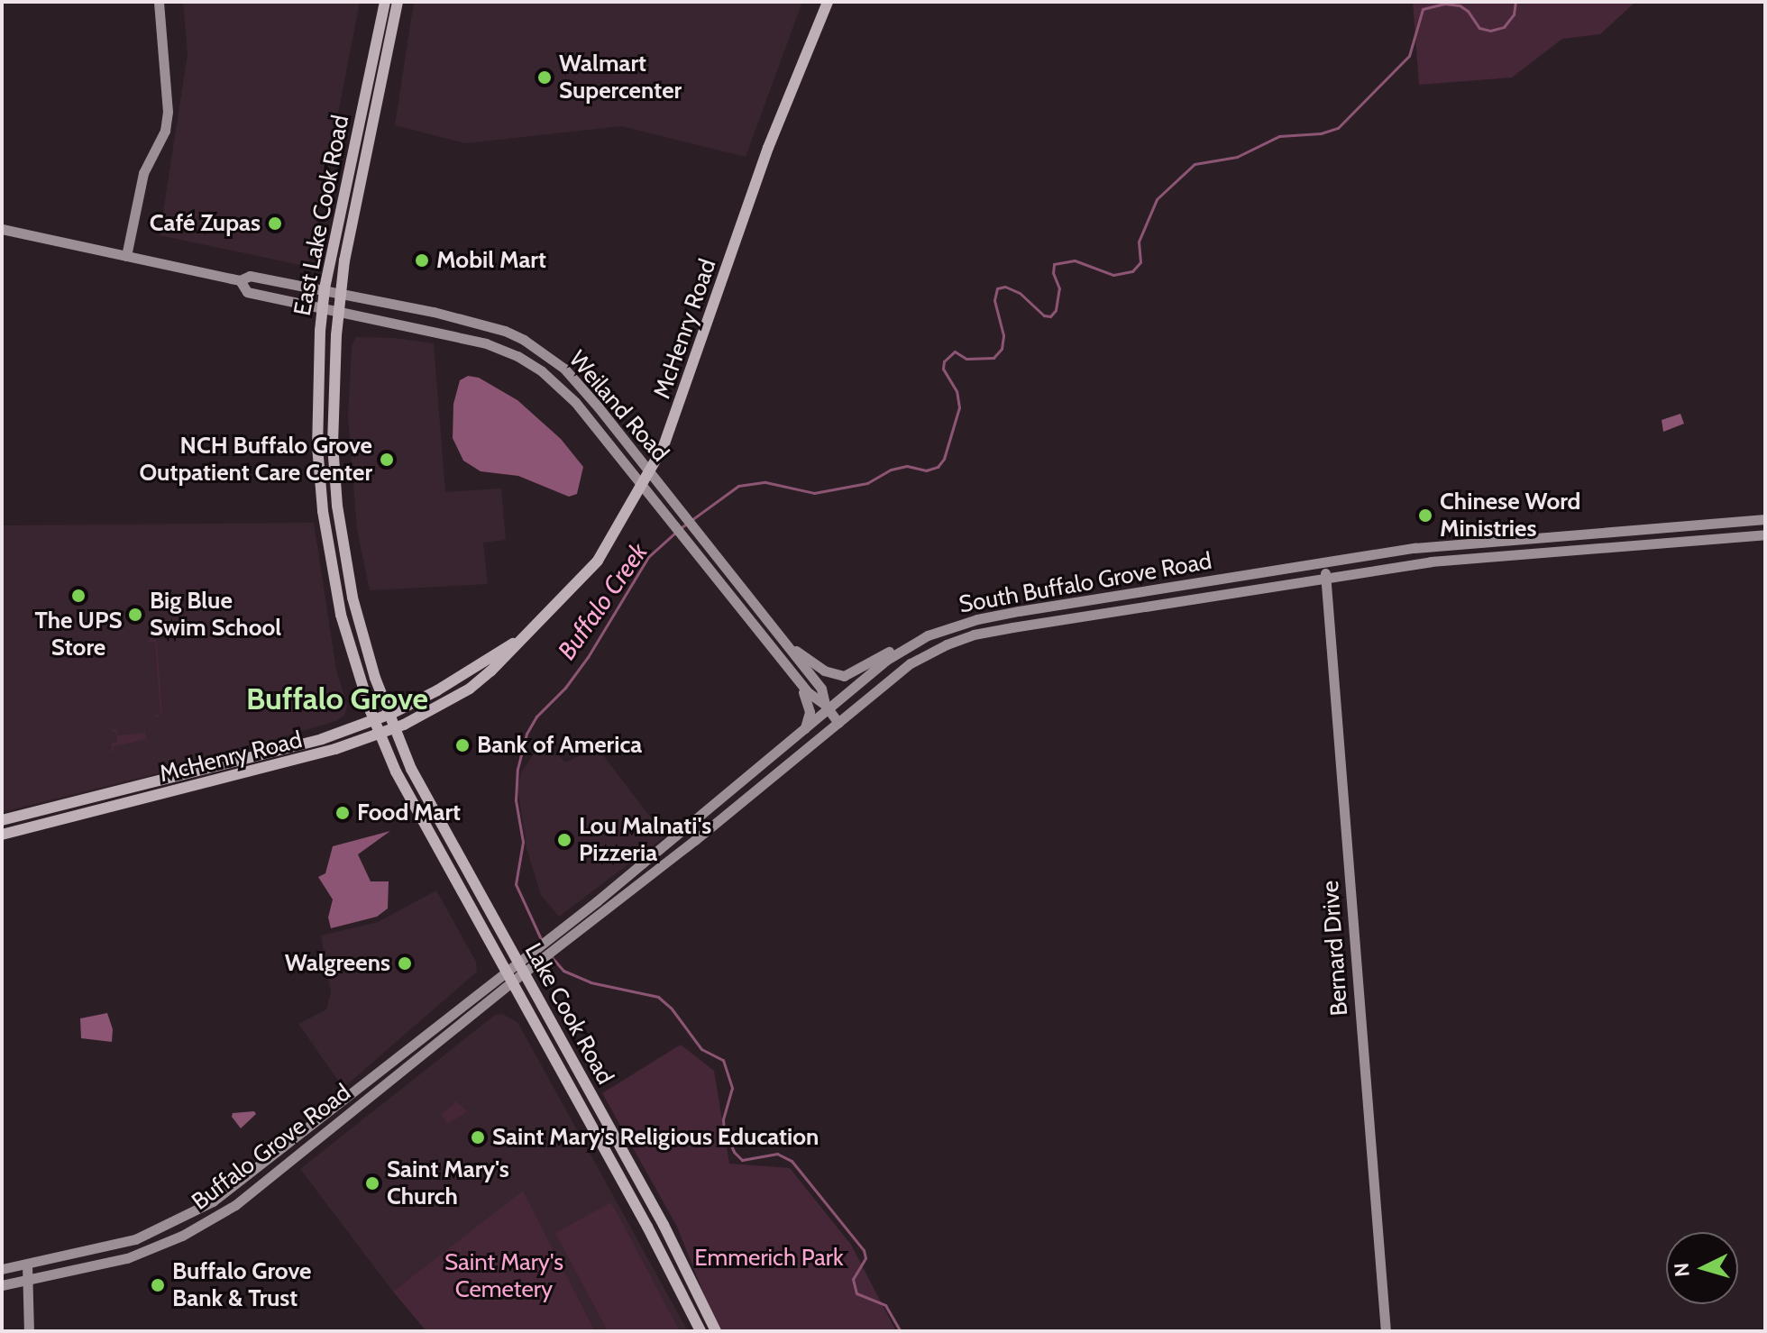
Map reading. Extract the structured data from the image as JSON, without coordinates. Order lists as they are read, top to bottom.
{
  "streets": {
    "main road": [
      "East Lake Cook Road",
      "McHenry Road",
      "Weiland Road",
      "South Buffalo Grove Road",
      "Bernard Drive",
      "Lake Cook Road",
      "Buffalo Grove Road"
    ]
  },
  "crossings": [
    ["East Lake Cook Road", "McHenry Road"],
    ["East Lake Cook Road", "Weiland Road"],
    ["East Lake Cook Road", "Lake Cook Road"],
    ["McHenry Road", "Weiland Road"],
    ["McHenry Road", "Lake Cook Road"],
    ["Weiland Road", "South Buffalo Grove Road"],
    ["South Buffalo Grove Road", "Bernard Drive"],
    ["South Buffalo Grove Road", "Lake Cook Road"],
    ["South Buffalo Grove Road", "Buffalo Grove Road"]
  ],
  "districts": ["Buffalo Grove"],
  "water": ["Buffalo Creek"],
  "parks": ["Emmerich Park", "Saint Mary's Cemetery"],
  "places": [
    "Walmart Supercenter",
    "Café Zupas",
    "Mobil Mart",
    "NCH Buffalo Grove Outpatient Care Center",
    "Chinese Word Ministries",
    "The UPS Store",
    "Big Blue Swim School",
    "Bank of America",
    "Food Mart",
    "Lou Malnati's Pizzeria",
    "Walgreens",
    "Saint Mary's Religious Education",
    "Saint Mary's Church",
    "Buffalo Grove Bank & Trust"
  ],
  "north": "left"
}
